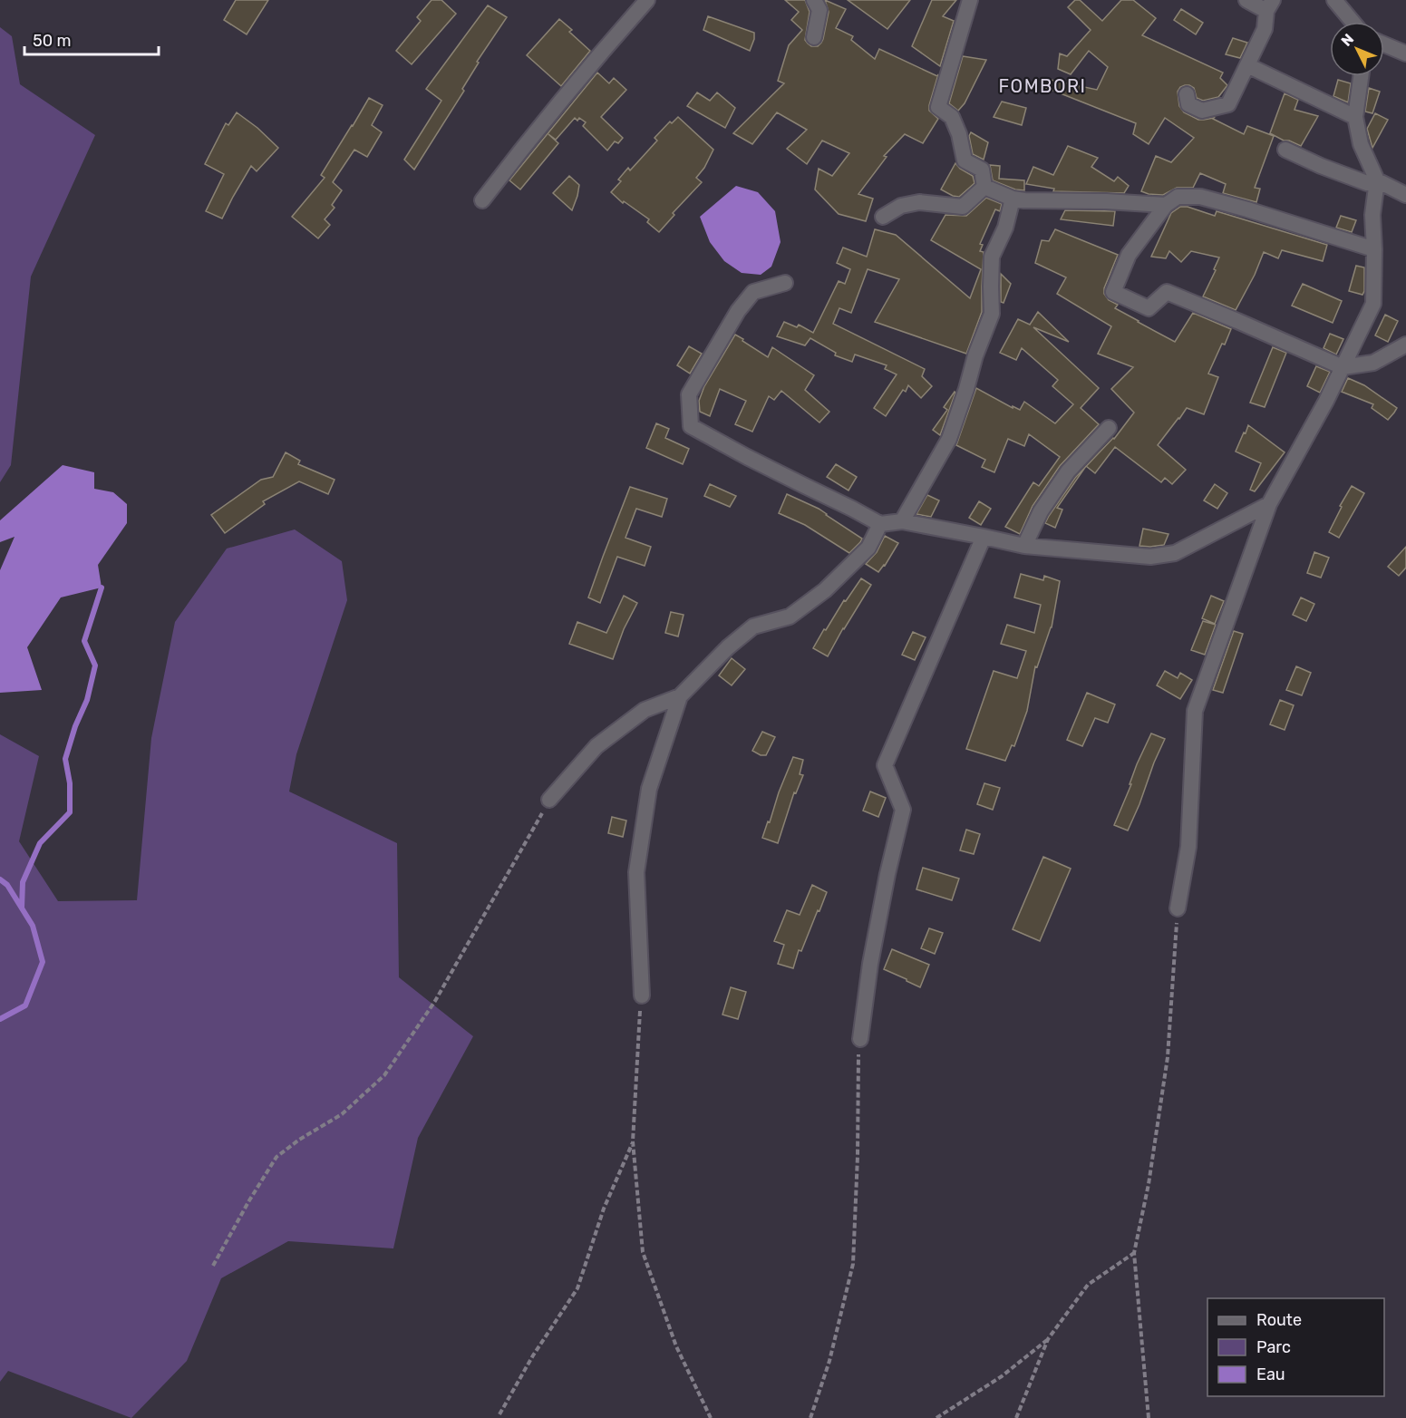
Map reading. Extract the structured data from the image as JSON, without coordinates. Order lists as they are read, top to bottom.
{
  "districts": ["FOMBORI"],
  "legend": ["Route", "Parc", "Eau"],
  "scale_bar": "50 m",
  "north": "top left"
}
